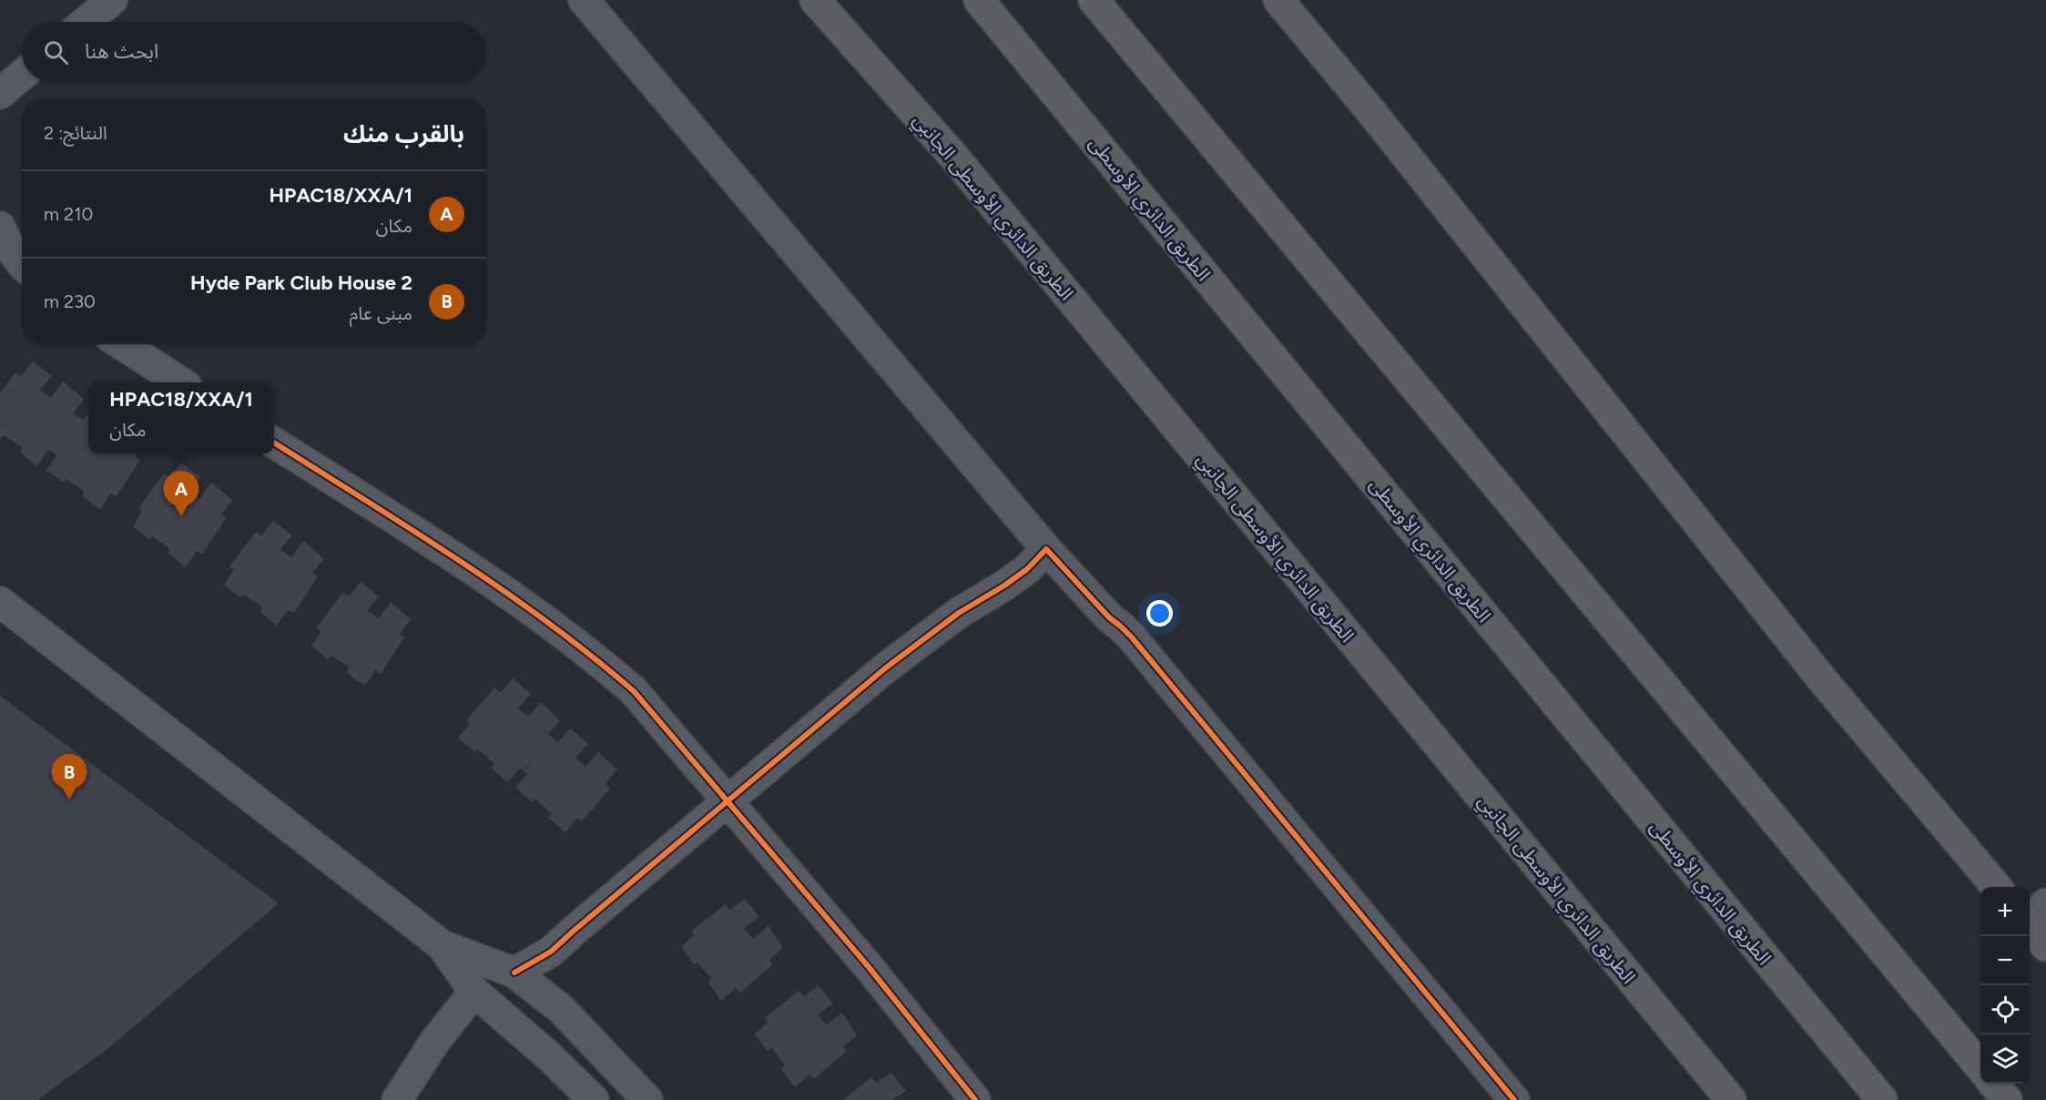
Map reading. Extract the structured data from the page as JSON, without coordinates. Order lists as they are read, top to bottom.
{
  "streets": {
    "highway": ["الطريق الدائري الأوسطى الجانبي", "الطريق الدائري الأوسطى"]
  },
  "page": {
    "search": "ابحث هنا",
    "heading": ["بالقرب منك", "النتائج: 2"],
    "list": [
      {
        "mark": "A",
        "name": "HPAC18/XXA/1",
        "note": "مكان",
        "value": "210 m"
      },
      {
        "mark": "B",
        "name": "Hyde Park Club House 2",
        "note": "مبنى عام",
        "value": "230 m"
      }
    ],
    "popup": ["HPAC18/XXA/1", "مكان"],
    "pins": ["A", "B"],
    "map_buttons": ["+", "−"]
  }
}
